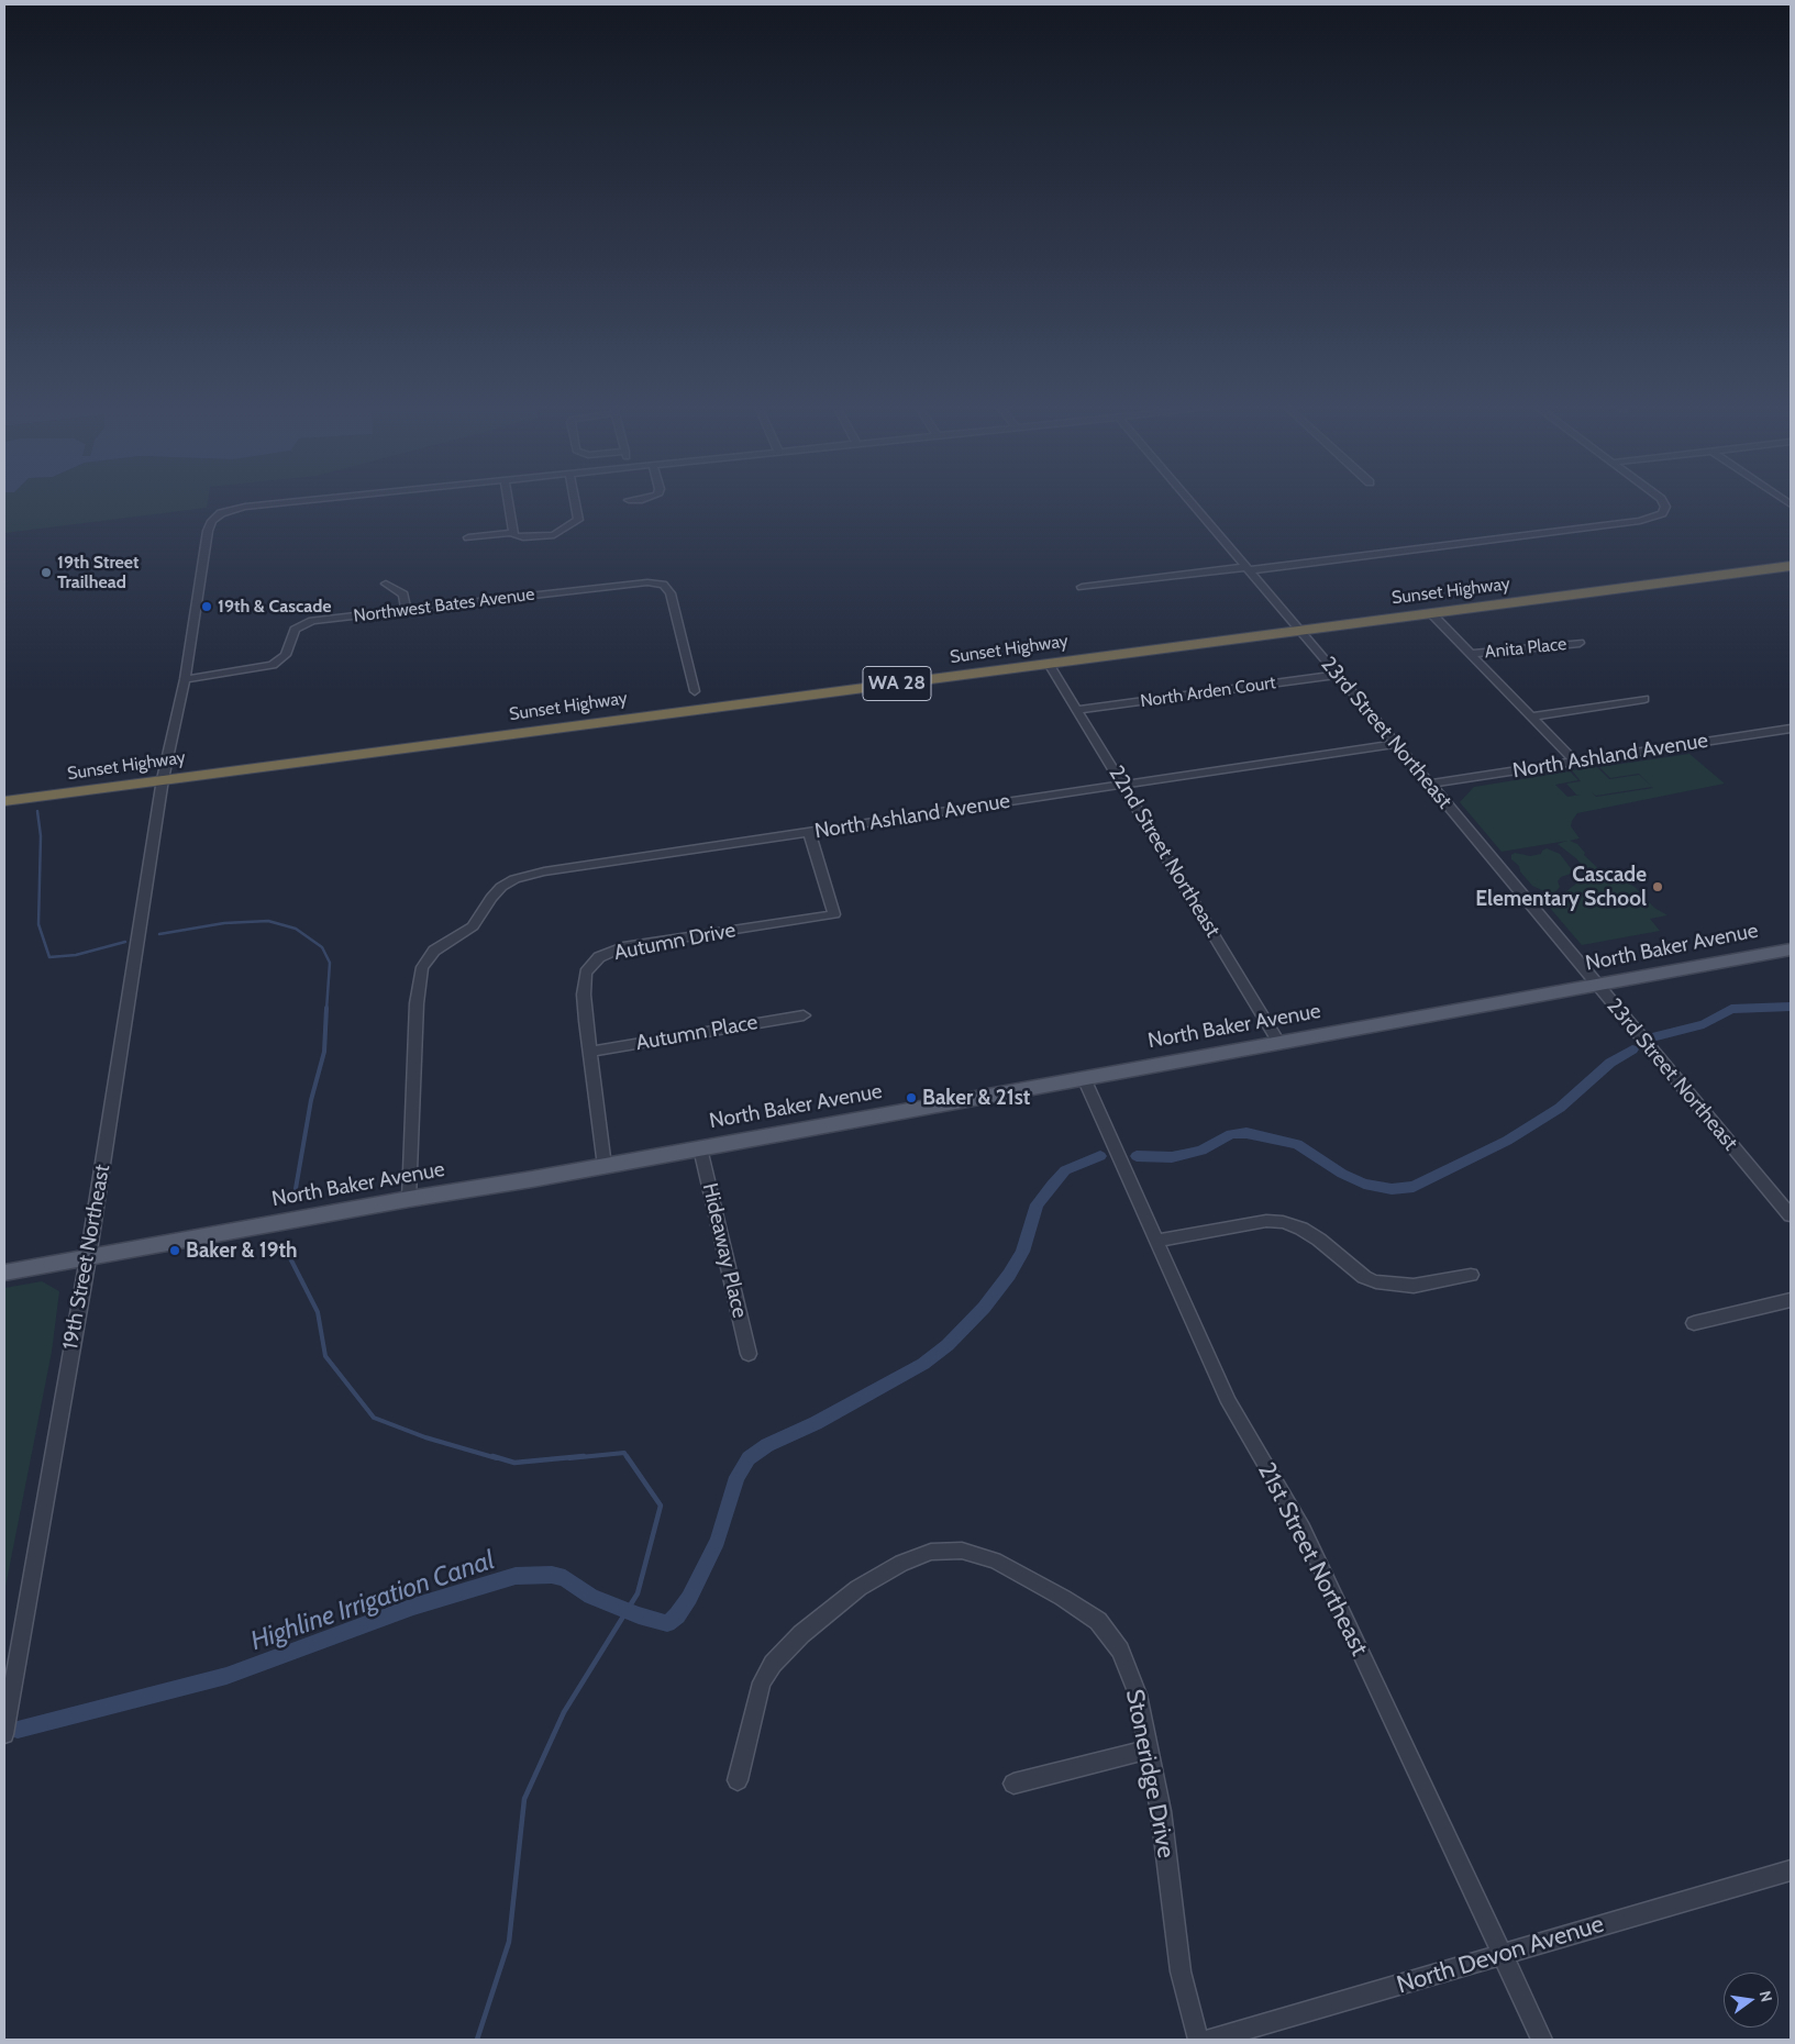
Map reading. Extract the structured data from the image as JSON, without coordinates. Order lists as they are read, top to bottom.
{
  "streets": {
    "highway": ["Sunset Highway", "WA 28"],
    "main road": ["North Baker Avenue"],
    "street": [
      "Northwest Bates Avenue",
      "Anita Place",
      "North Arden Court",
      "23rd Street Northeast",
      "North Ashland Avenue",
      "22nd Street Northeast",
      "Autumn Drive",
      "Autumn Place",
      "Hideaway Place",
      "19th Street Northeast",
      "21st Street Northeast",
      "Stoneridge Drive",
      "North Devon Avenue"
    ]
  },
  "crossings": [
    ["Sunset Highway", "23rd Street Northeast"],
    ["Sunset Highway", "22nd Street Northeast"],
    ["Sunset Highway", "19th Street Northeast"],
    ["Northwest Bates Avenue", "19th Street Northeast"],
    ["North Arden Court", "23rd Street Northeast"],
    ["North Arden Court", "22nd Street Northeast"],
    ["23rd Street Northeast", "North Ashland Avenue"],
    ["23rd Street Northeast", "North Baker Avenue"],
    ["North Ashland Avenue", "22nd Street Northeast"],
    ["North Ashland Avenue", "Autumn Drive"],
    ["North Ashland Avenue", "North Baker Avenue"],
    ["22nd Street Northeast", "North Baker Avenue"],
    ["Autumn Drive", "North Baker Avenue"],
    ["Autumn Drive", "Autumn Place"],
    ["North Baker Avenue", "Hideaway Place"],
    ["North Baker Avenue", "19th Street Northeast"],
    ["North Baker Avenue", "21st Street Northeast"],
    ["21st Street Northeast", "North Devon Avenue"]
  ],
  "water": ["Highline Irrigation Canal"],
  "places": [
    "19th Street Trailhead",
    "19th & Cascade",
    "Cascade Elementary School",
    "Baker & 21st",
    "Baker & 19th"
  ],
  "north": "right"
}
